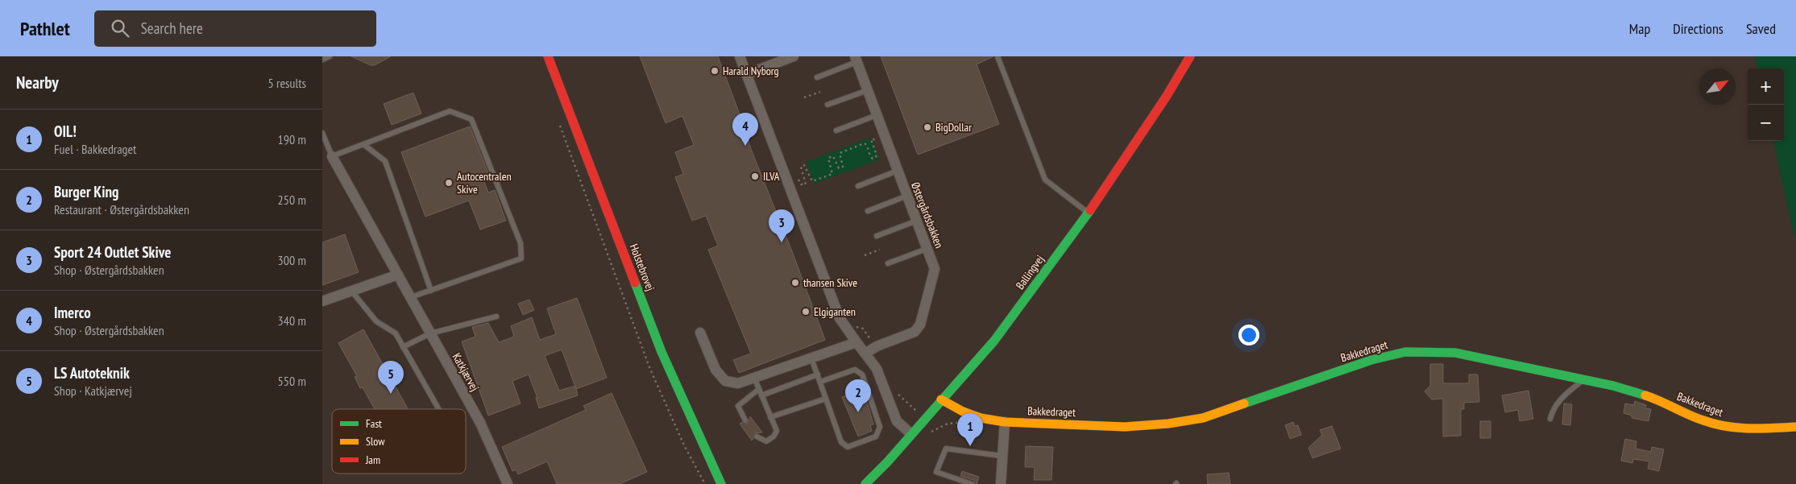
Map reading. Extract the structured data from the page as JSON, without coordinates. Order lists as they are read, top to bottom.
{
  "streets": {
    "main road": ["Holstebrovej", "Ballingvej", "Bakkedraget"],
    "street": ["Østergårdsbakken", "Katkjærvej"]
  },
  "crossings": [
    ["Ballingvej", "Bakkedraget"]
  ],
  "places": [
    "Harald Nyborg",
    "BigDollar",
    "ILVA",
    "Autocentralen Skive",
    "thansen Skive",
    "Elgiganten"
  ],
  "legend": ["Fast", "Slow", "Jam"],
  "north": "top right",
  "page": {
    "header": "Pathlet",
    "search": "Search here",
    "nav": ["Map", "Directions", "Saved"],
    "heading": ["Nearby", "5 results"],
    "map_buttons": ["+", "−"],
    "list": [
      {
        "mark": "1",
        "name": "OIL!",
        "note": "Fuel · Bakkedraget",
        "value": "190 m"
      },
      {
        "mark": "2",
        "name": "Burger King",
        "note": "Restaurant · Østergårdsbakken",
        "value": "250 m"
      },
      {
        "mark": "3",
        "name": "Sport 24 Outlet Skive",
        "note": "Shop · Østergårdsbakken",
        "value": "300 m"
      },
      {
        "mark": "4",
        "name": "Imerco",
        "note": "Shop · Østergårdsbakken",
        "value": "340 m"
      },
      {
        "mark": "5",
        "name": "LS Autoteknik",
        "note": "Shop · Katkjærvej",
        "value": "550 m"
      }
    ],
    "pins": [
      "4",
      "3",
      "5",
      "2",
      "1"
    ]
  }
}
